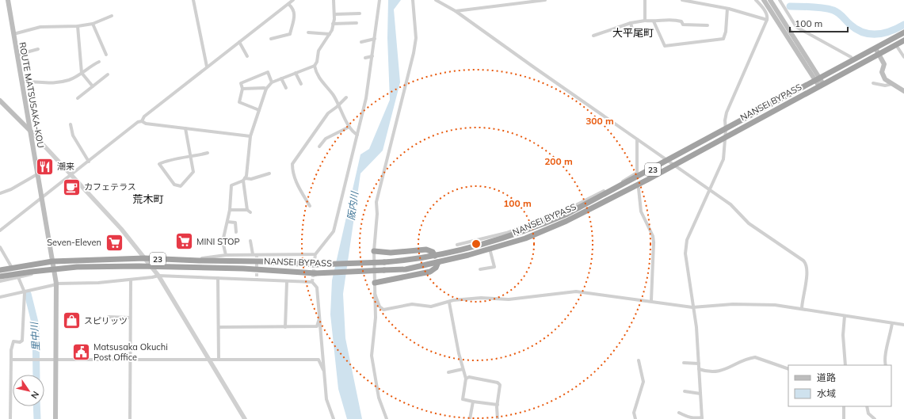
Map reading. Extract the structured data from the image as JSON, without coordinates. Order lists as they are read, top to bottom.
{
  "streets": {
    "highway": ["NANSEI BYPASS", "23"],
    "main road": ["ROUTE MATSUSAKA-KOU"]
  },
  "crossings": [
    ["ROUTE MATSUSAKA-KOU", "NANSEI BYPASS"]
  ],
  "districts": ["大平尾町", "荒木町"],
  "water": ["阪内川", "里中川"],
  "places": {
    "restaurant": ["潮来"],
    "cafe": ["カフェテラス"],
    "supermarket": ["MINI STOP", "Seven-Eleven"],
    "shop": ["スピリッツ"],
    "public building": ["Matsusaka Okuchi Post Office"]
  },
  "legend": ["道路", "水域"],
  "scale_bar": "100 m",
  "north": "bottom right",
  "rings": ["300 m", "200 m", "100 m"]
}
